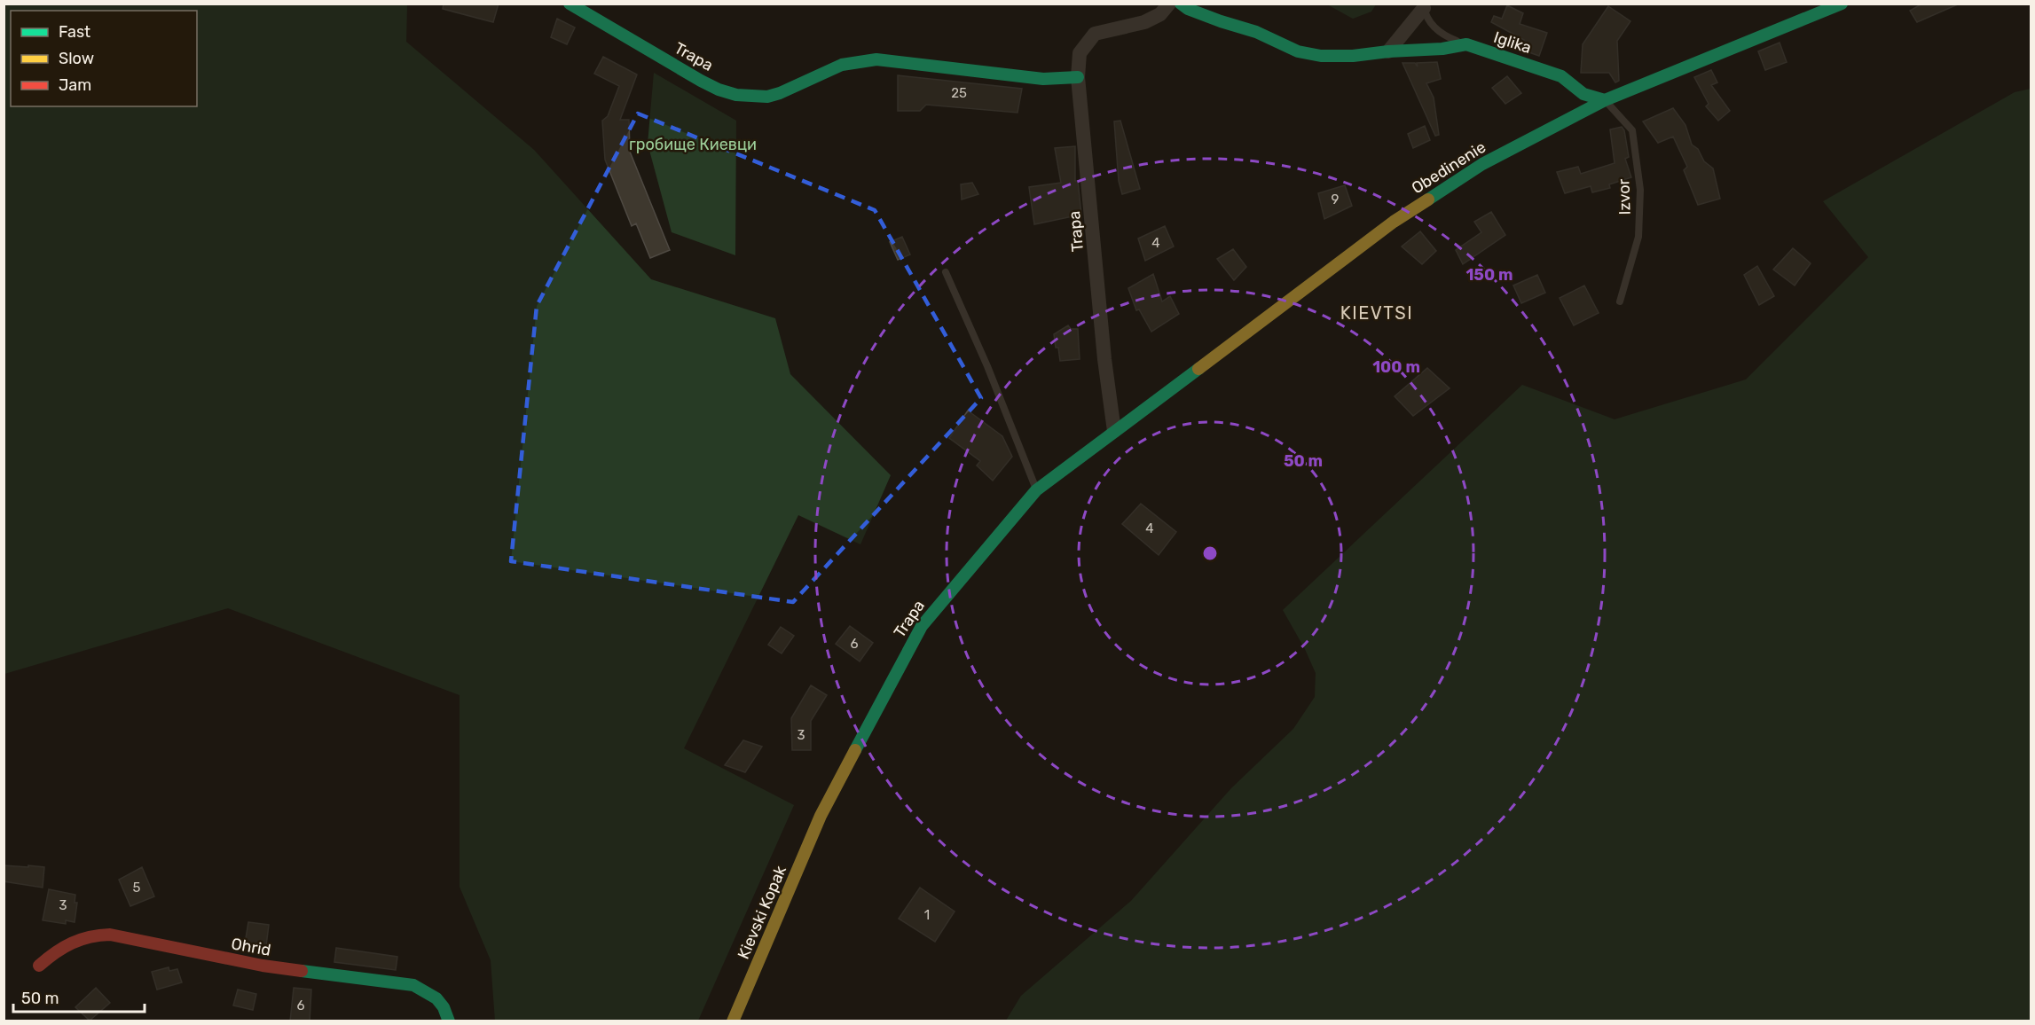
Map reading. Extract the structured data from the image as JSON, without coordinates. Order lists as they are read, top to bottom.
{
  "streets": {
    "street": [
      "Iglika",
      "Trapa",
      "Obedinenie",
      "Kievski Kopak",
      "Ohrid"
    ],
    "lane": ["Izvor"]
  },
  "crossings": [
    ["Iglika", "Obedinenie"],
    ["Iglika", "Izvor"],
    ["Trapa", "Obedinenie"],
    ["Trapa", "Kievski Kopak"],
    ["Obedinenie", "Izvor"]
  ],
  "districts": ["KIEVTSI"],
  "parks": ["гробище Киевци"],
  "house_numbers": [
    "25",
    "9",
    "4",
    "4",
    "6",
    "3",
    "5",
    "3",
    "1",
    "6"
  ],
  "legend": ["Fast", "Slow", "Jam"],
  "scale_bar": "50 m",
  "rings": ["150 m", "100 m", "50 m"]
}
